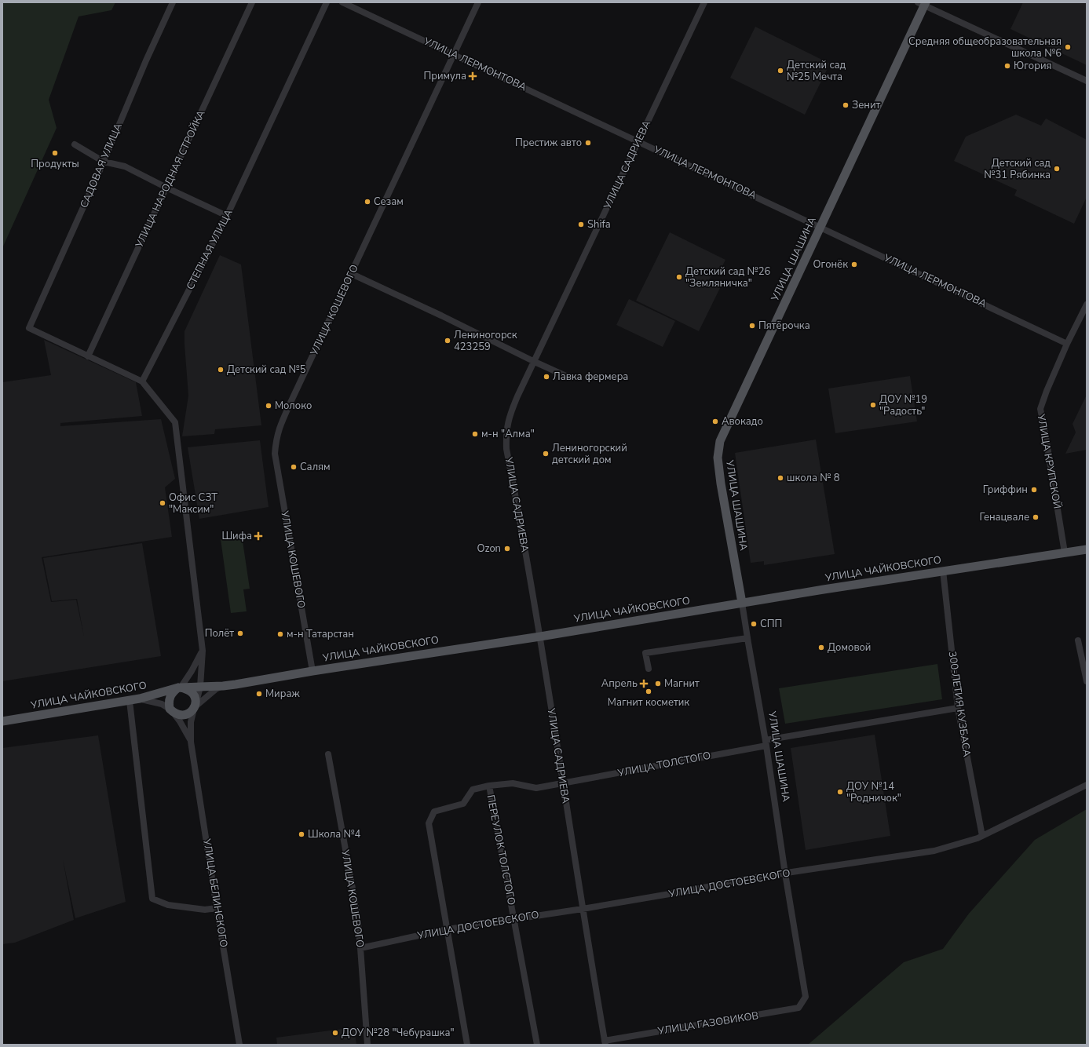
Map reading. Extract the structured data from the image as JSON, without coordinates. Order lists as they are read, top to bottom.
{
  "streets": {
    "main road": ["УЛИЦА ШАШИНА", "УЛИЦА ЧАЙКОВСКОГО"],
    "street": [
      "УЛИЦА ЛЕРМОНТОВА",
      "УЛИЦА САДРИЕВА",
      "САДОВАЯ УЛИЦА",
      "УЛИЦА НАРОДНАЯ СТРОЙКА",
      "СТЕПНАЯ УЛИЦА",
      "УЛИЦА КОШЕВОГО",
      "УЛИЦА КРУПСКОЙ",
      "300-ЛЕТИЯ КУЗБАСА",
      "УЛИЦА ТОЛСТОГО",
      "ПЕРЕУЛОК ТОЛСТОГО",
      "УЛИЦА ДОСТОЕВСКОГО",
      "УЛИЦА БЕЛИНСКОГО",
      "УЛИЦА ГАЗОВИКОВ"
    ]
  },
  "crossings": [
    ["УЛИЦА ЛЕРМОНТОВА", "УЛИЦА САДРИЕВА"],
    ["УЛИЦА ЛЕРМОНТОВА", "УЛИЦА ШАШИНА"],
    ["УЛИЦА ЛЕРМОНТОВА", "УЛИЦА КОШЕВОГО"],
    ["УЛИЦА ЛЕРМОНТОВА", "УЛИЦА КРУПСКОЙ"],
    ["УЛИЦА САДРИЕВА", "УЛИЦА ЧАЙКОВСКОГО"],
    ["УЛИЦА САДРИЕВА", "УЛИЦА ТОЛСТОГО"],
    ["УЛИЦА САДРИЕВА", "УЛИЦА ДОСТОЕВСКОГО"],
    ["УЛИЦА САДРИЕВА", "УЛИЦА ГАЗОВИКОВ"],
    ["САДОВАЯ УЛИЦА", "УЛИЦА НАРОДНАЯ СТРОЙКА"],
    ["УЛИЦА ШАШИНА", "УЛИЦА ЧАЙКОВСКОГО"],
    ["УЛИЦА ШАШИНА", "УЛИЦА ТОЛСТОГО"],
    ["УЛИЦА ШАШИНА", "УЛИЦА ДОСТОЕВСКОГО"],
    ["УЛИЦА ШАШИНА", "УЛИЦА ГАЗОВИКОВ"],
    ["УЛИЦА КОШЕВОГО", "УЛИЦА ЧАЙКОВСКОГО"],
    ["УЛИЦА КОШЕВОГО", "УЛИЦА ДОСТОЕВСКОГО"],
    ["УЛИЦА КРУПСКОЙ", "УЛИЦА ЧАЙКОВСКОГО"],
    ["УЛИЦА ЧАЙКОВСКОГО", "300-ЛЕТИЯ КУЗБАСА"],
    ["300-ЛЕТИЯ КУЗБАСА", "УЛИЦА ТОЛСТОГО"],
    ["300-ЛЕТИЯ КУЗБАСА", "УЛИЦА ДОСТОЕВСКОГО"],
    ["УЛИЦА ТОЛСТОГО", "ПЕРЕУЛОК ТОЛСТОГО"],
    ["УЛИЦА ТОЛСТОГО", "УЛИЦА ДОСТОЕВСКОГО"],
    ["ПЕРЕУЛОК ТОЛСТОГО", "УЛИЦА ДОСТОЕВСКОГО"]
  ],
  "places": {
    "other": [
      "Средняя общеобразовательная школа №6",
      "Югория",
      "Детский сад №25 Мечта",
      "Зенит",
      "Престиж авто",
      "Продукты",
      "Детский сад №31 Рябинка",
      "Сезам",
      "Shifa",
      "Огонёк",
      "Детский сад №26 \"Земляничка\"",
      "Пятёрочка",
      "Лениногорск 423259",
      "Детский сад №5",
      "Лавка фермера",
      "ДОУ №19 \"Радость\"",
      "Молоко",
      "Авокадо",
      "м-н \"Алма\"",
      "Лениногорский детский дом",
      "Салям",
      "школа № 8",
      "Гриффин",
      "Офис СЗТ \"Максим\"",
      "Генацвале",
      "Ozon",
      "СПП",
      "Полёт",
      "м-н Татарстан",
      "Домовой",
      "Магнит",
      "Магнит косметик",
      "Мираж",
      "ДОУ №14 \"Родничок\"",
      "Школа №4",
      "ДОУ №28 \"Чебурашка\""
    ],
    "health": ["Примула", "Шифа", "Апрель"]
  }
}
